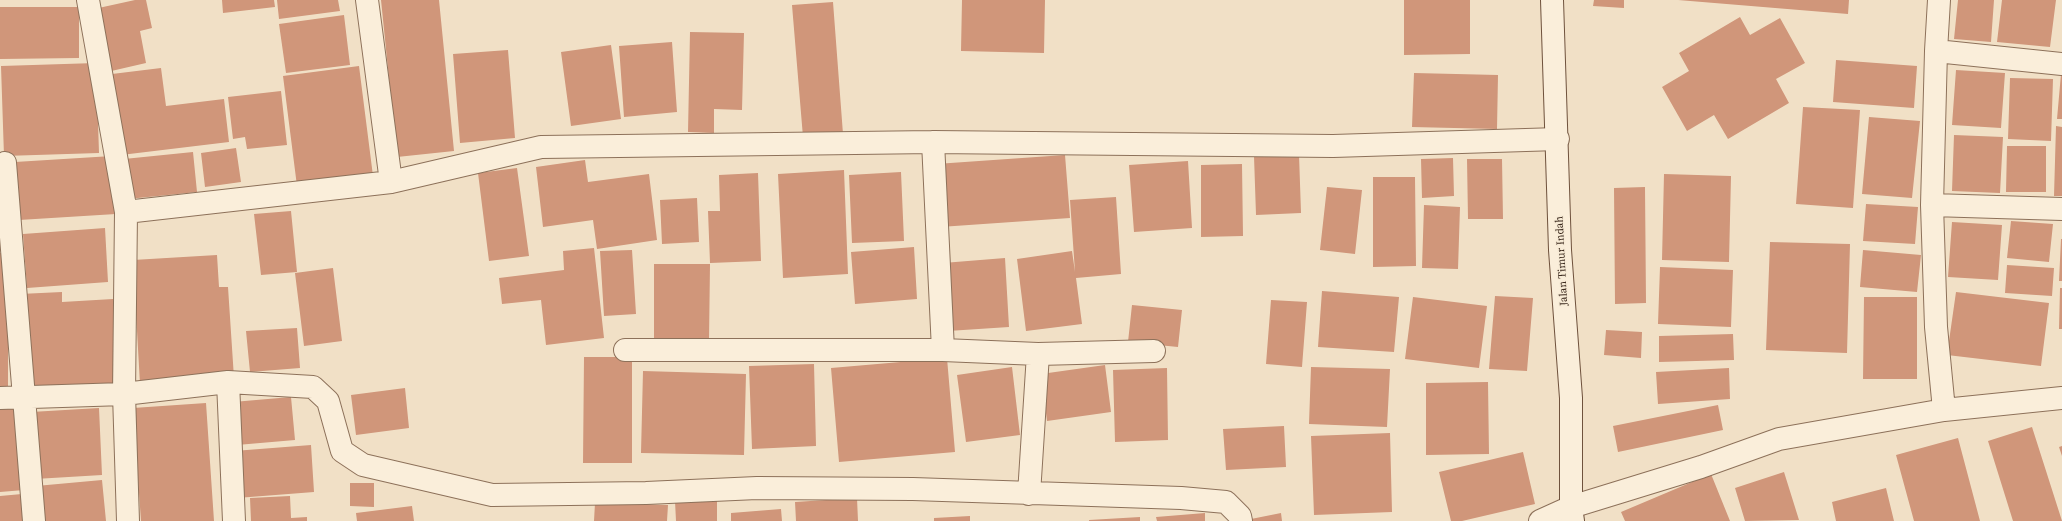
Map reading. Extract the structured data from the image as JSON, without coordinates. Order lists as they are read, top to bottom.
{
  "streets": {
    "street": ["Jalan Timur Indah"]
  }
}
